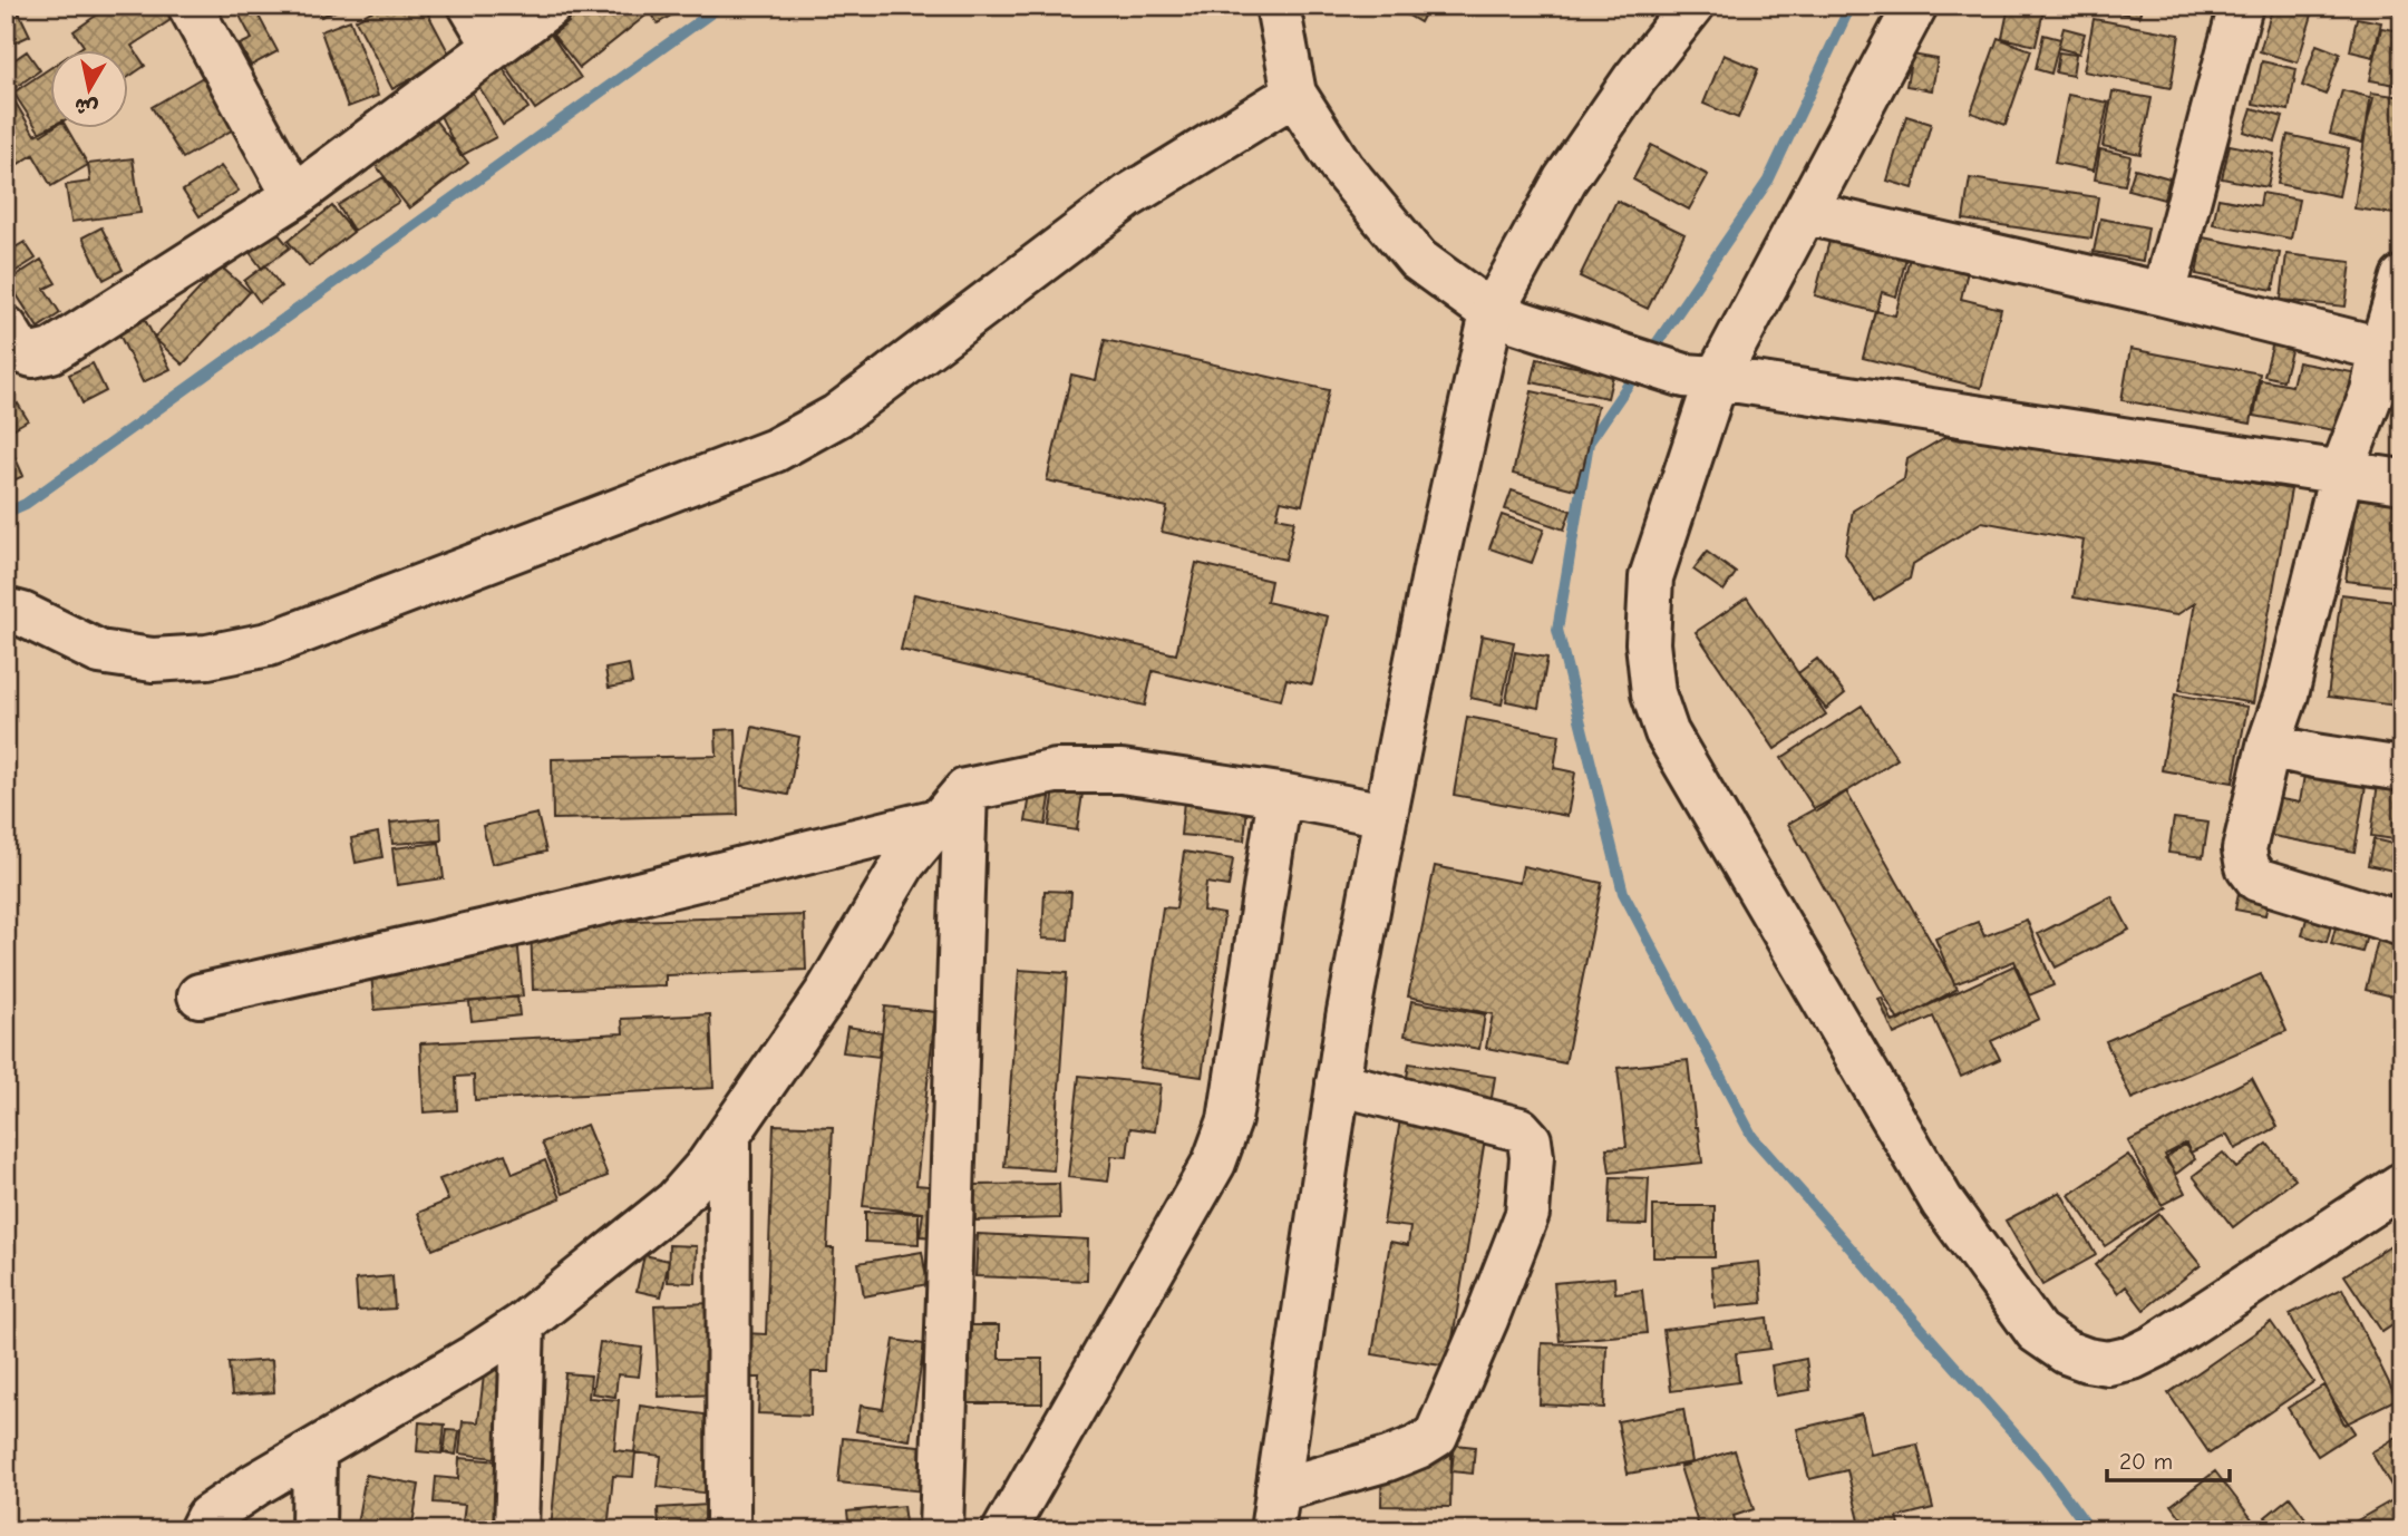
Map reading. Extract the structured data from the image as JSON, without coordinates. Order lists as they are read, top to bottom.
{
  "scale_bar": "20 m",
  "north": "bottom"
}
